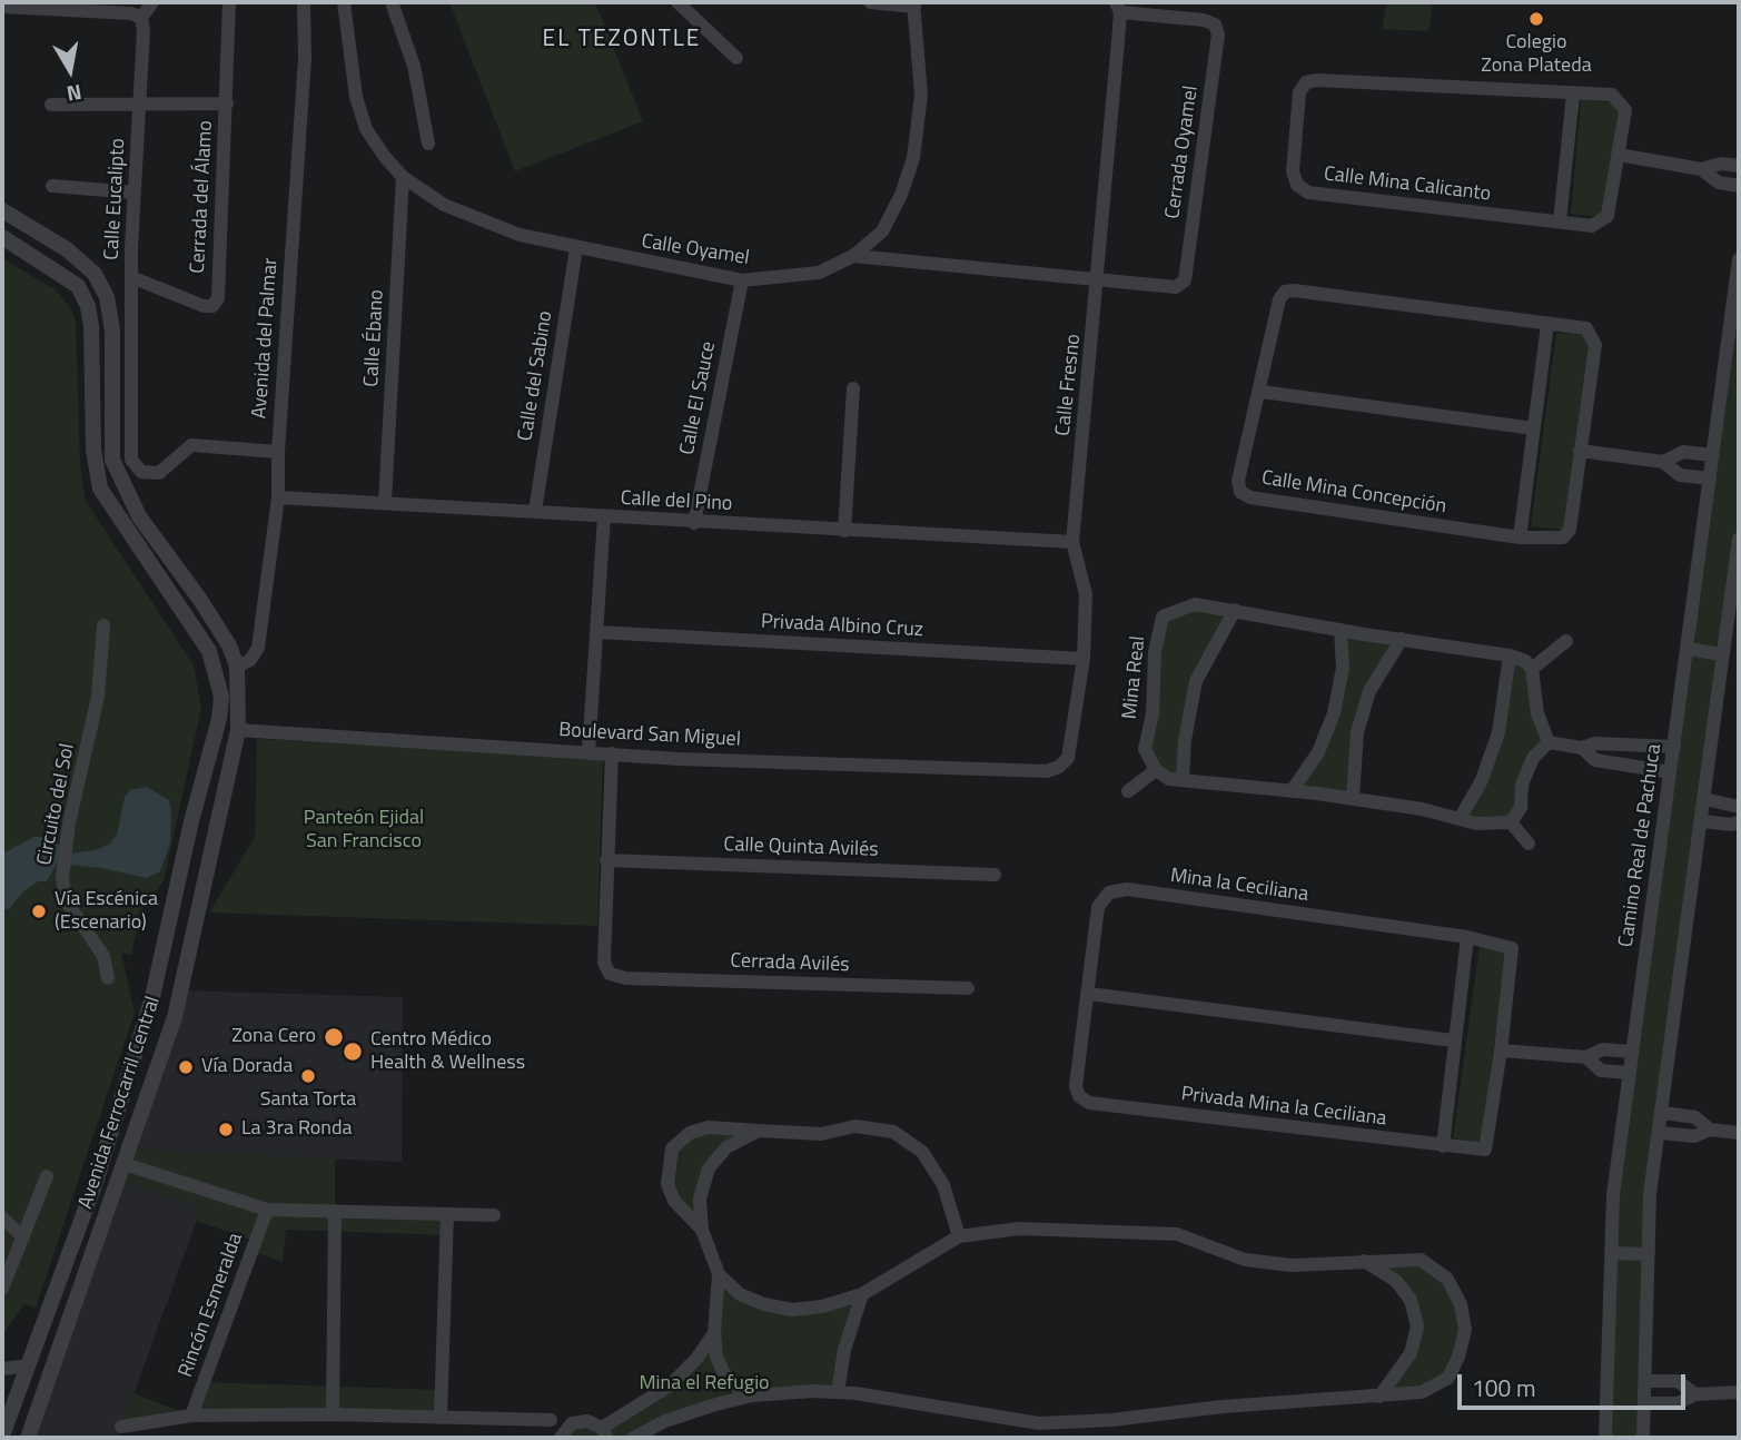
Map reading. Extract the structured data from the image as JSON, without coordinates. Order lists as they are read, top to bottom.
{
  "streets": {
    "street": [
      "Cerrada Oyamel",
      "Calle Mina Calicanto",
      "Cerrada del Álamo",
      "Calle Eucalipto",
      "Calle Oyamel",
      "Avenida del Palmar",
      "Calle Ébano",
      "Calle del Sabino",
      "Calle Fresno",
      "Calle El Sauce",
      "Calle Mina Concepción",
      "Calle del Pino",
      "Privada Albino Cruz",
      "Mina Real",
      "Boulevard San Miguel",
      "Circuito del Sol",
      "Camino Real de Pachuca",
      "Calle Quinta Avilés",
      "Mina la Ceciliana",
      "Cerrada Avilés",
      "Avenida Ferrocarril Central",
      "Privada Mina la Ceciliana",
      "Rincón Esmeralda"
    ]
  },
  "crossings": [
    ["Cerrada Oyamel", "Calle Fresno"],
    ["Cerrada del Álamo", "Calle Eucalipto"],
    ["Calle Eucalipto", "Avenida del Palmar"],
    ["Calle Oyamel", "Calle Ébano"],
    ["Calle Oyamel", "Calle del Sabino"],
    ["Calle Oyamel", "Calle El Sauce"],
    ["Avenida del Palmar", "Calle del Pino"],
    ["Avenida del Palmar", "Avenida Ferrocarril Central"],
    ["Calle Ébano", "Calle del Pino"],
    ["Calle del Sabino", "Calle del Pino"],
    ["Calle Fresno", "Calle del Pino"],
    ["Calle Fresno", "Privada Albino Cruz"],
    ["Calle Fresno", "Boulevard San Miguel"],
    ["Calle El Sauce", "Calle del Pino"],
    ["Boulevard San Miguel", "Avenida Ferrocarril Central"],
    ["Calle Quinta Avilés", "Cerrada Avilés"],
    ["Mina la Ceciliana", "Privada Mina la Ceciliana"]
  ],
  "districts": ["EL TEZONTLE"],
  "parks": ["Panteón Ejidal San Francisco", "Mina el Refugio"],
  "places": [
    "Colegio Zona Plateda",
    "Vía Escénica (Escenario)",
    "Zona Cero",
    "Centro Médico Health & Wellness",
    "Vía Dorada",
    "Santa Torta",
    "La 3ra Ronda"
  ],
  "scale_bar": "100 m",
  "north": "bottom"
}
